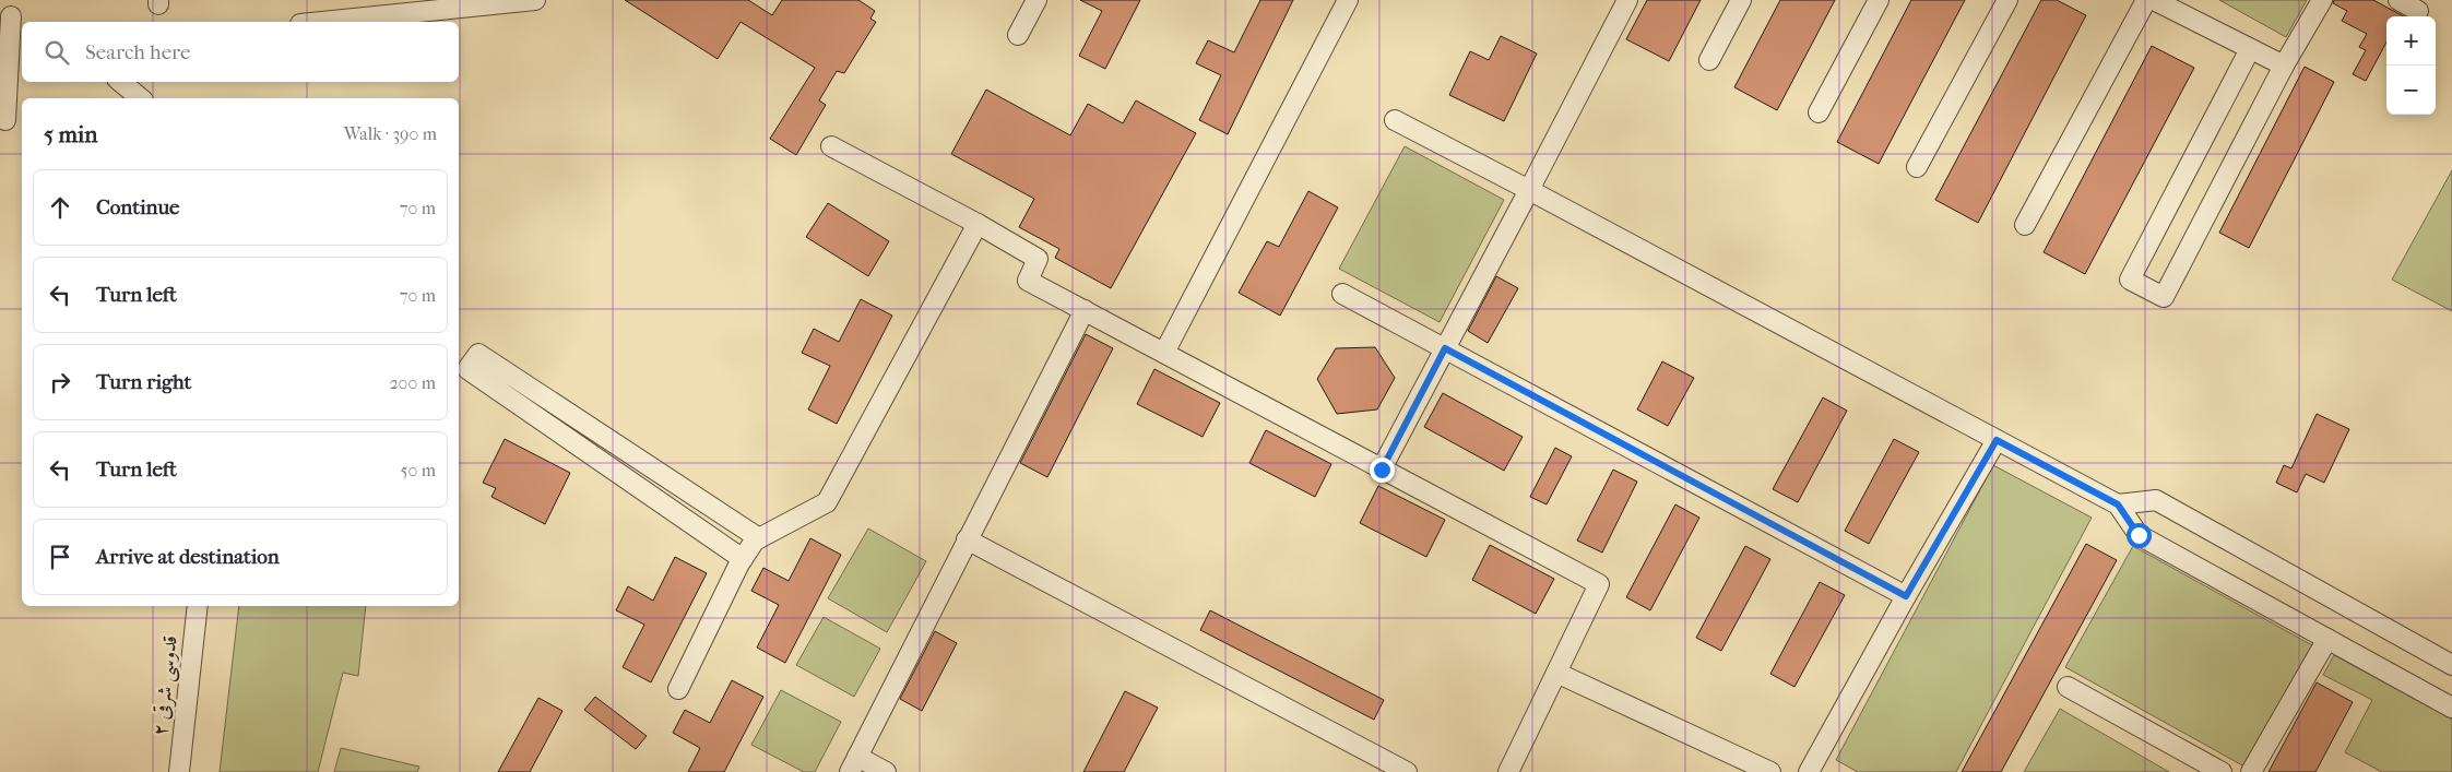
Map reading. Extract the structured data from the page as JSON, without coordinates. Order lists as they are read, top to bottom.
{
  "streets": {
    "street": ["قدوسی شرقی ۲"]
  },
  "page": {
    "map_buttons": ["+", "−"],
    "search": "Search here",
    "heading": ["5 min", "Walk · 390 m"],
    "list": [
      ["Continue", "70 m"],
      ["Turn left", "70 m"],
      ["Turn right", "200 m"],
      ["Turn left", "50 m"],
      "Arrive at destination"
    ]
  }
}
